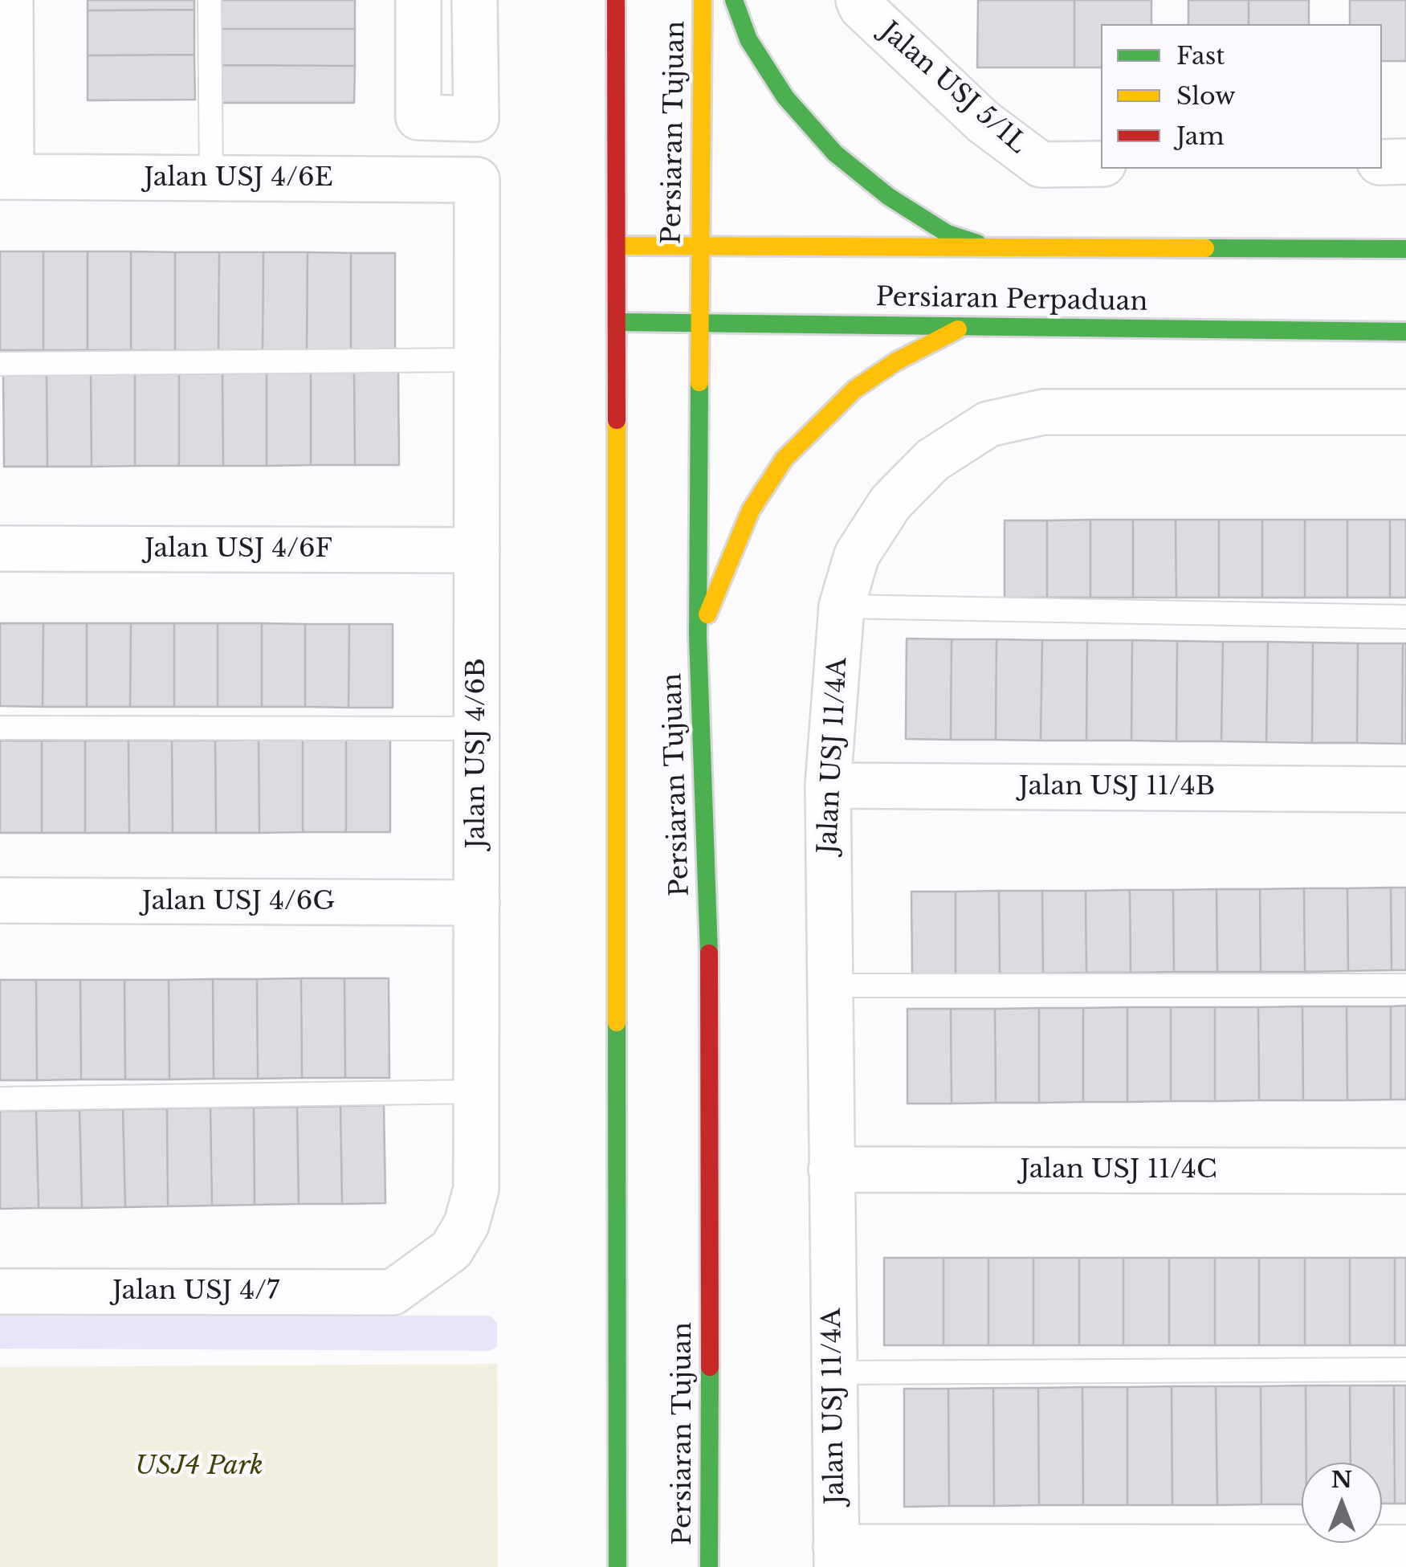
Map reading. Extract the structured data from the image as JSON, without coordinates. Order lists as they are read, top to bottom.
{
  "streets": {
    "main road": ["Persiaran Tujuan", "Persiaran Perpaduan"],
    "street": [
      "Jalan USJ 5/1L",
      "Jalan USJ 4/6E",
      "Jalan USJ 4/6F",
      "Jalan USJ 4/6B",
      "Jalan USJ 11/4A",
      "Jalan USJ 11/4B",
      "Jalan USJ 4/6G",
      "Jalan USJ 11/4C",
      "Jalan USJ 4/7"
    ]
  },
  "crossings": [
    ["Persiaran Tujuan", "Persiaran Perpaduan"],
    ["Jalan USJ 4/6E", "Jalan USJ 4/6B"],
    ["Jalan USJ 4/6F", "Jalan USJ 4/6B"],
    ["Jalan USJ 4/6B", "Jalan USJ 4/6G"],
    ["Jalan USJ 4/6B", "Jalan USJ 4/7"],
    ["Jalan USJ 11/4A", "Jalan USJ 11/4B"],
    ["Jalan USJ 11/4A", "Jalan USJ 11/4C"]
  ],
  "parks": ["USJ4 Park"],
  "legend": ["Fast", "Slow", "Jam"],
  "north": "top"
}
